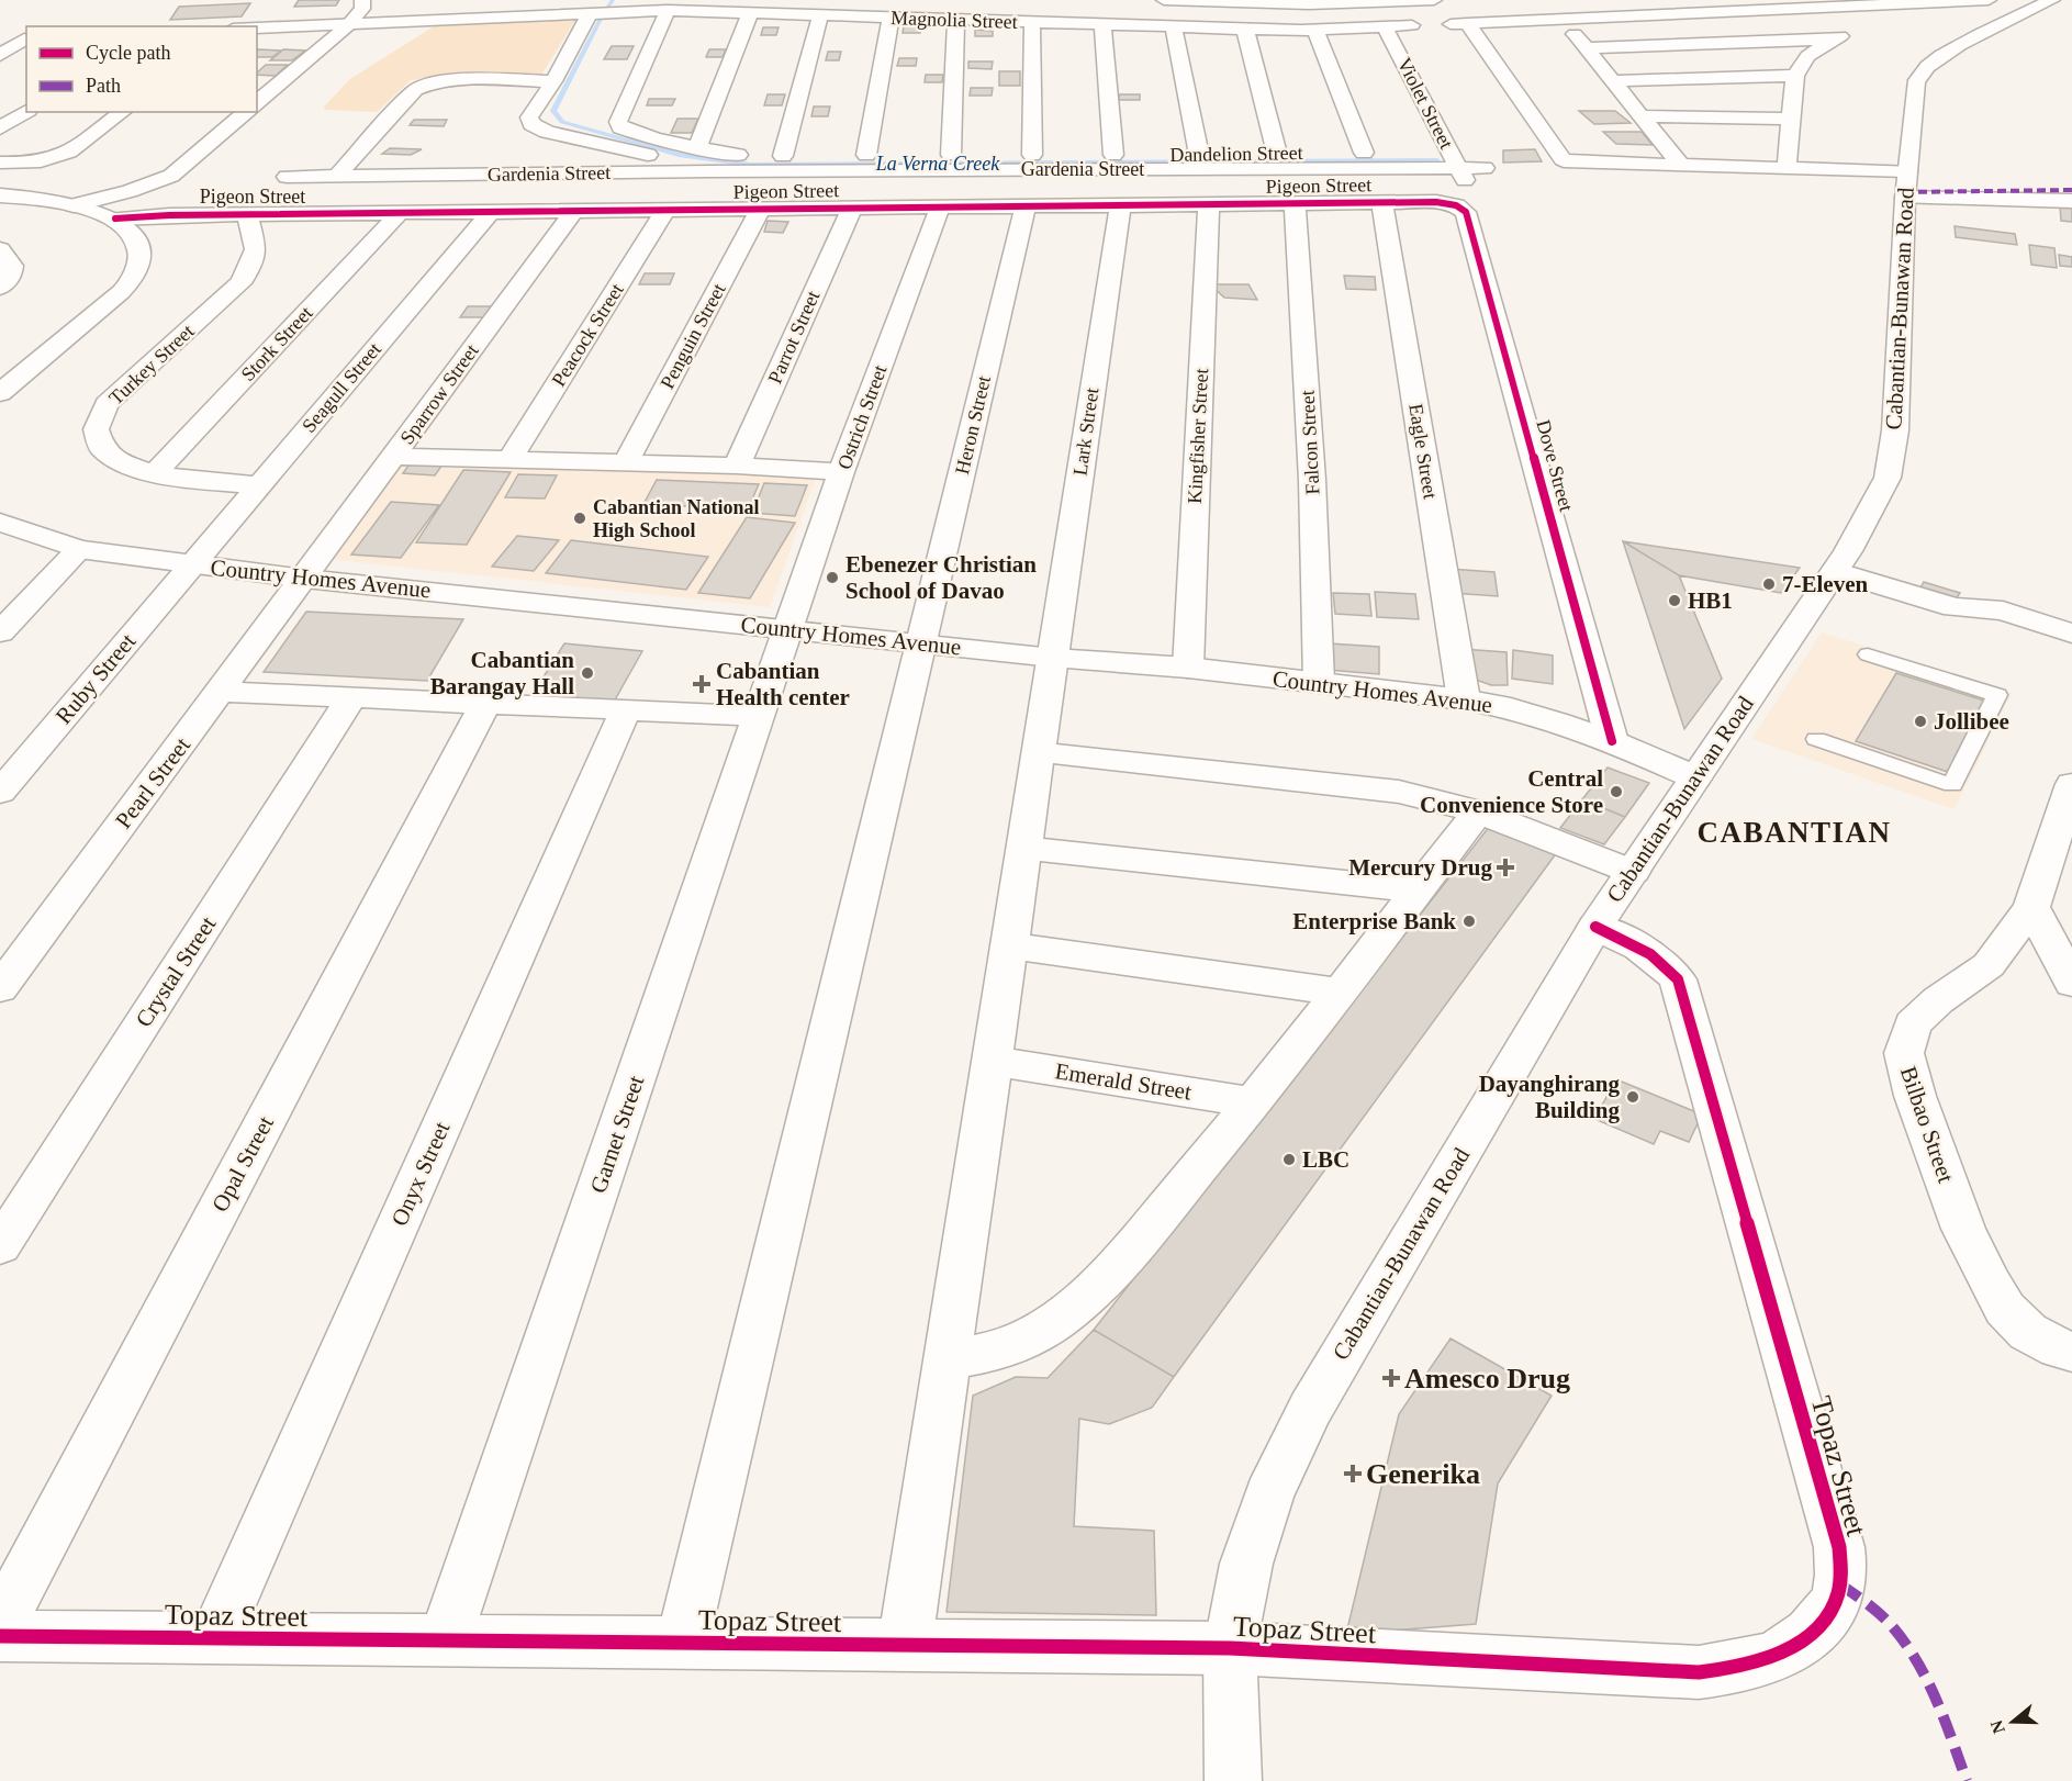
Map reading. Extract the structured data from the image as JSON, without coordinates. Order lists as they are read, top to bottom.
{
  "streets": {
    "street": [
      "Magnolia Street",
      "Violet Street",
      "Dandelion Street",
      "Gardenia Street",
      "Pigeon Street",
      "Cabantian-Bunawan Road",
      "Peacock Street",
      "Penguin Street",
      "Parrot Street",
      "Stork Street",
      "Turkey Street",
      "Seagull Street",
      "Sparrow Street",
      "Ostrich Street",
      "Heron Street",
      "Lark Street",
      "Kingfisher Street",
      "Falcon Street",
      "Eagle Street",
      "Dove Street",
      "Country Homes Avenue",
      "Ruby Street",
      "Pearl Street",
      "Crystal Street",
      "Emerald Street",
      "Bilbao Street",
      "Garnet Street",
      "Opal Street",
      "Onyx Street",
      "Topaz Street"
    ]
  },
  "crossings": [
    ["Magnolia Street", "Violet Street"],
    ["Magnolia Street", "Dandelion Street"],
    ["Violet Street", "Dandelion Street"],
    ["Violet Street", "Gardenia Street"],
    ["Dandelion Street", "Gardenia Street"],
    ["Pigeon Street", "Peacock Street"],
    ["Pigeon Street", "Penguin Street"],
    ["Pigeon Street", "Parrot Street"],
    ["Pigeon Street", "Stork Street"],
    ["Pigeon Street", "Turkey Street"],
    ["Pigeon Street", "Seagull Street"],
    ["Pigeon Street", "Sparrow Street"],
    ["Pigeon Street", "Ostrich Street"],
    ["Pigeon Street", "Heron Street"],
    ["Pigeon Street", "Lark Street"],
    ["Pigeon Street", "Kingfisher Street"],
    ["Pigeon Street", "Falcon Street"],
    ["Pigeon Street", "Eagle Street"],
    ["Pigeon Street", "Dove Street"],
    ["Cabantian-Bunawan Road", "Country Homes Avenue"],
    ["Cabantian-Bunawan Road", "Topaz Street"],
    ["Stork Street", "Turkey Street"],
    ["Turkey Street", "Seagull Street"],
    ["Seagull Street", "Country Homes Avenue"],
    ["Seagull Street", "Ruby Street"],
    ["Sparrow Street", "Country Homes Avenue"],
    ["Sparrow Street", "Pearl Street"],
    ["Ostrich Street", "Country Homes Avenue"],
    ["Ostrich Street", "Garnet Street"],
    ["Heron Street", "Country Homes Avenue"],
    ["Heron Street", "Topaz Street"],
    ["Lark Street", "Country Homes Avenue"],
    ["Lark Street", "Emerald Street"],
    ["Lark Street", "Topaz Street"],
    ["Kingfisher Street", "Country Homes Avenue"],
    ["Falcon Street", "Country Homes Avenue"],
    ["Eagle Street", "Country Homes Avenue"],
    ["Dove Street", "Country Homes Avenue"],
    ["Country Homes Avenue", "Ruby Street"],
    ["Country Homes Avenue", "Pearl Street"],
    ["Country Homes Avenue", "Garnet Street"],
    ["Garnet Street", "Topaz Street"],
    ["Onyx Street", "Topaz Street"]
  ],
  "districts": ["CABANTIAN"],
  "water": ["La Verna Creek"],
  "places": {
    "other": [
      "Cabantian National High School",
      "Ebenezer Christian School of Davao",
      "7-Eleven",
      "HB1",
      "Cabantian Barangay Hall",
      "Jollibee",
      "Central Convenience Store",
      "Enterprise Bank",
      "Dayanghirang Building",
      "LBC"
    ],
    "health": [
      "Cabantian Health center",
      "Mercury Drug",
      "Amesco Drug",
      "Generika"
    ]
  },
  "legend": ["Cycle path", "Path"],
  "north": "left"
}
